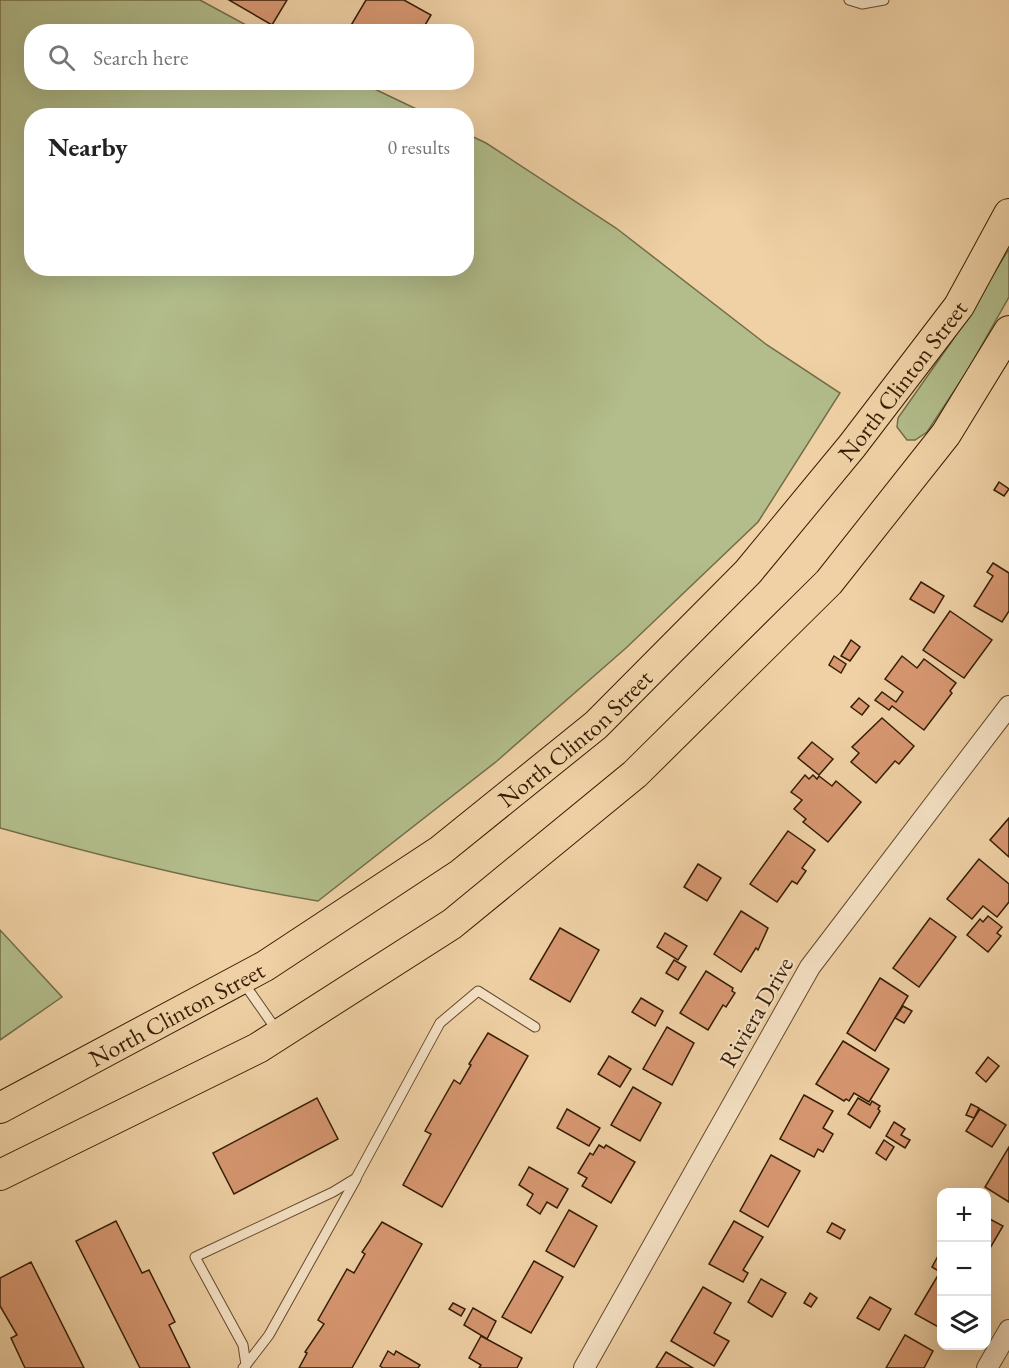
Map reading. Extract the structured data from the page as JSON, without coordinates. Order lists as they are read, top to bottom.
{
  "streets": {
    "main road": ["North Clinton Street"],
    "street": ["Riviera Drive"]
  },
  "page": {
    "search": "Search here",
    "heading": ["Nearby", "0 results"],
    "map_buttons": ["+", "−"]
  }
}
